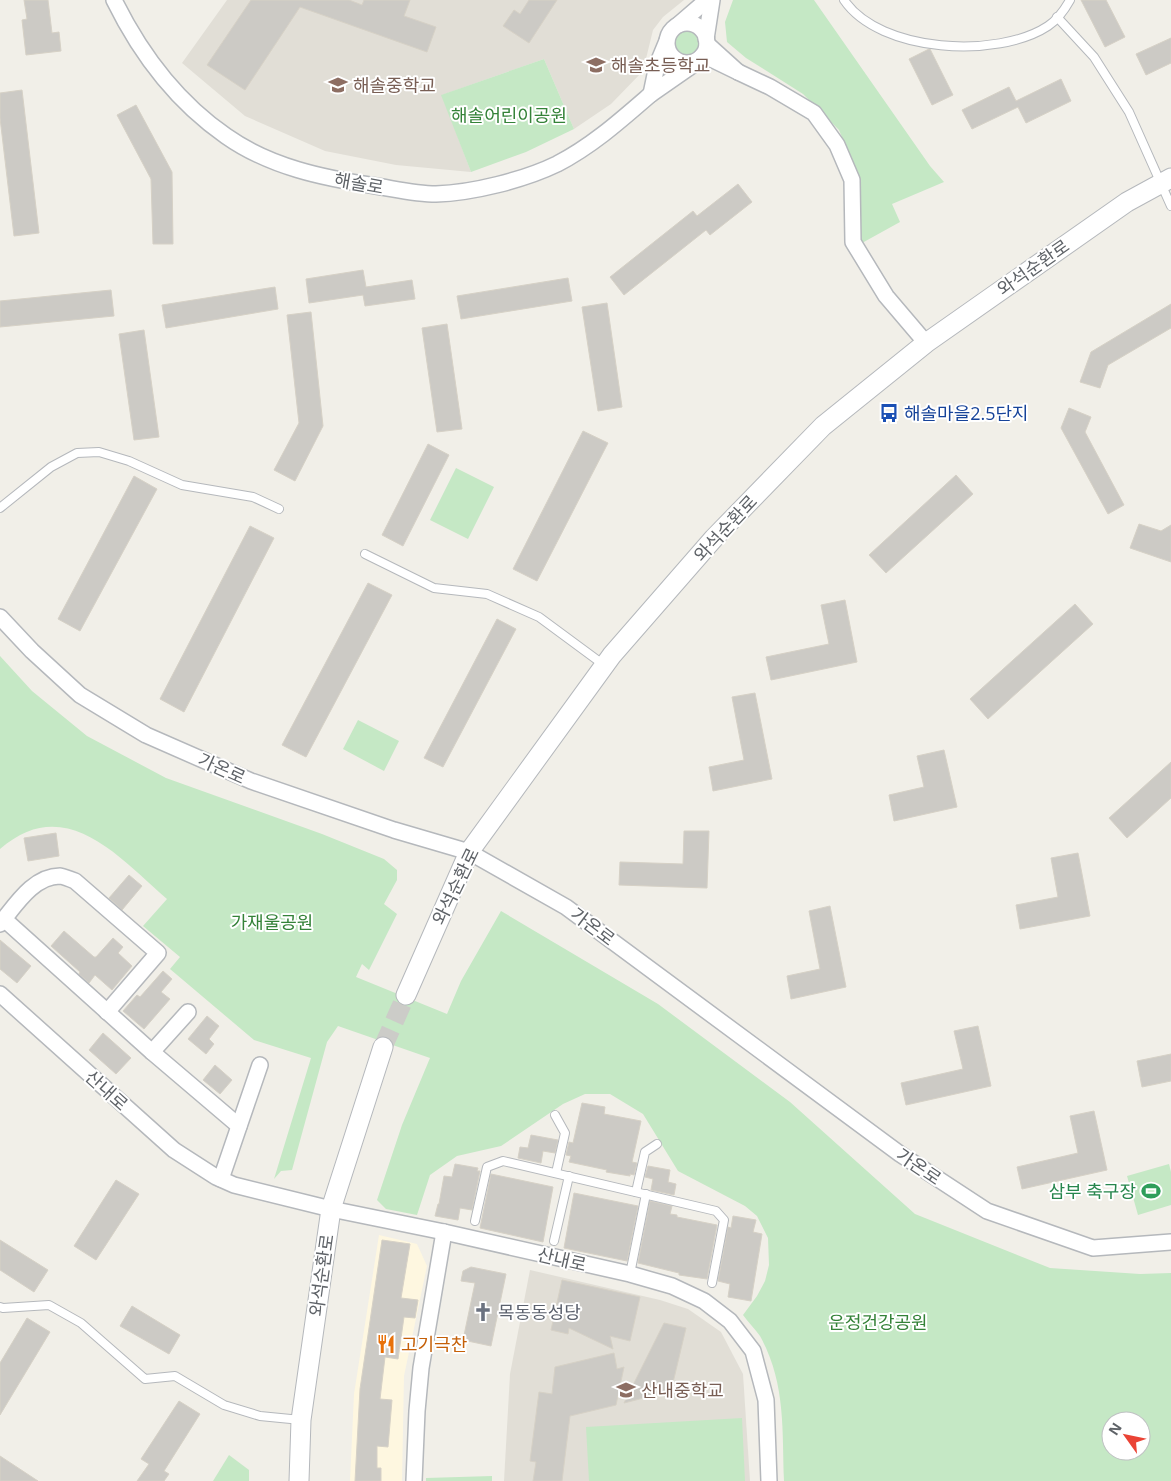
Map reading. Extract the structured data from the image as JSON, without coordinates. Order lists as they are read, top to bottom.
{
  "streets": {
    "street": [
      "해솔로",
      "와석순환로",
      "가온로",
      "산내로"
    ]
  },
  "crossings": [
    ["와석순환로", "가온로"],
    ["와석순환로", "산내로"]
  ],
  "parks": ["해솔어린이공원", "가재울공원", "운정건강공원"],
  "places": {
    "school or university": ["해솔초등학교", "해솔중학교", "산내중학교"],
    "bus stop": ["해솔마을2.5단지"],
    "sports": ["삼부 축구장"],
    "church": ["목동동성당"],
    "restaurant": ["고기극찬"]
  },
  "north": "top left"
}
